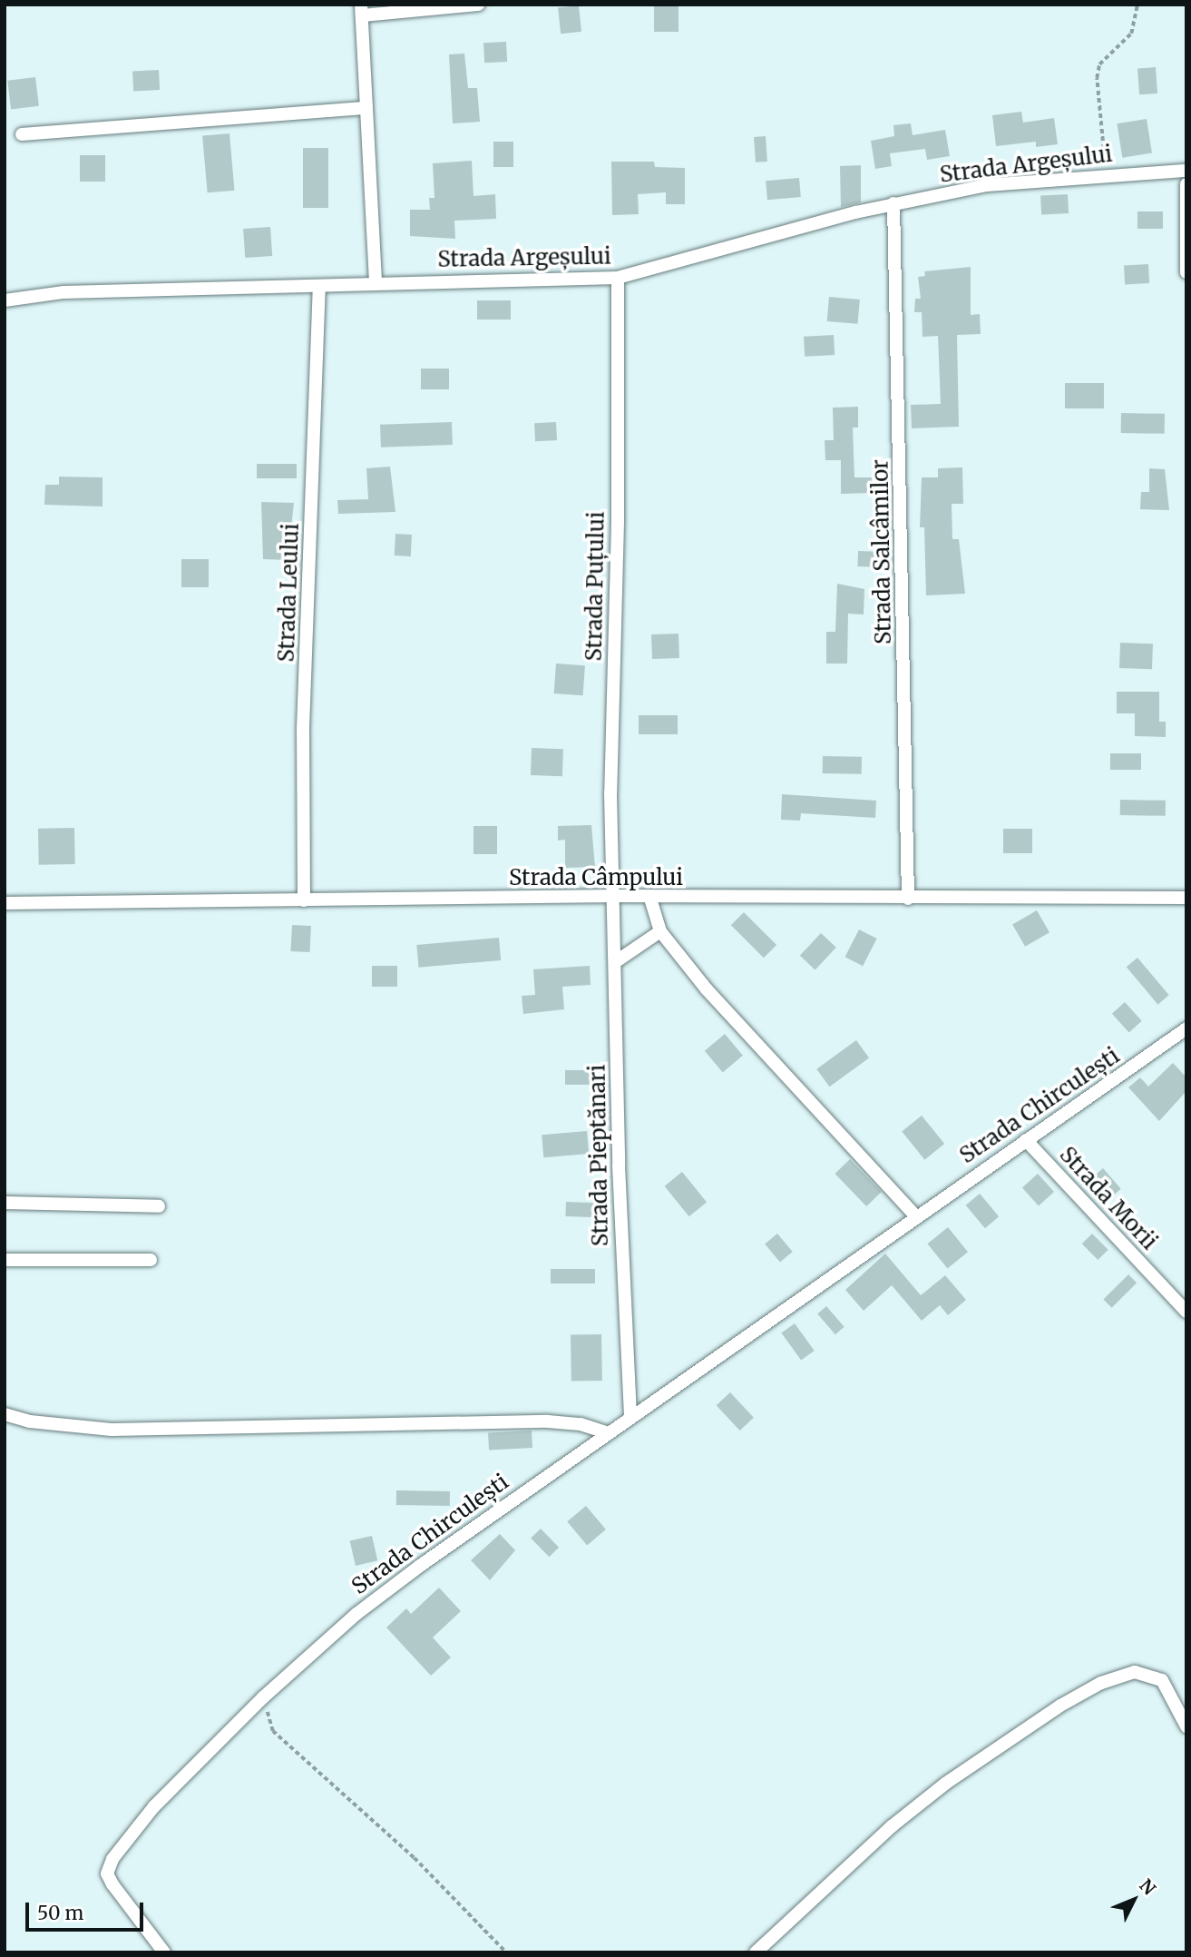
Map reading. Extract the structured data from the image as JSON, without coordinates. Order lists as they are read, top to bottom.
{
  "streets": {
    "street": [
      "Strada Argeșului",
      "Strada Salcâmilor",
      "Strada Puțului",
      "Strada Leului",
      "Strada Câmpului",
      "Strada Chirculești",
      "Strada Pieptănari",
      "Strada Morii"
    ]
  },
  "crossings": [
    ["Strada Argeșului", "Strada Salcâmilor"],
    ["Strada Argeșului", "Strada Puțului"],
    ["Strada Argeșului", "Strada Leului"],
    ["Strada Salcâmilor", "Strada Câmpului"],
    ["Strada Puțului", "Strada Câmpului"],
    ["Strada Puțului", "Strada Pieptănari"],
    ["Strada Leului", "Strada Câmpului"],
    ["Strada Câmpului", "Strada Pieptănari"],
    ["Strada Chirculești", "Strada Pieptănari"],
    ["Strada Chirculești", "Strada Morii"]
  ],
  "scale_bar": "50 m",
  "north": "top right"
}
